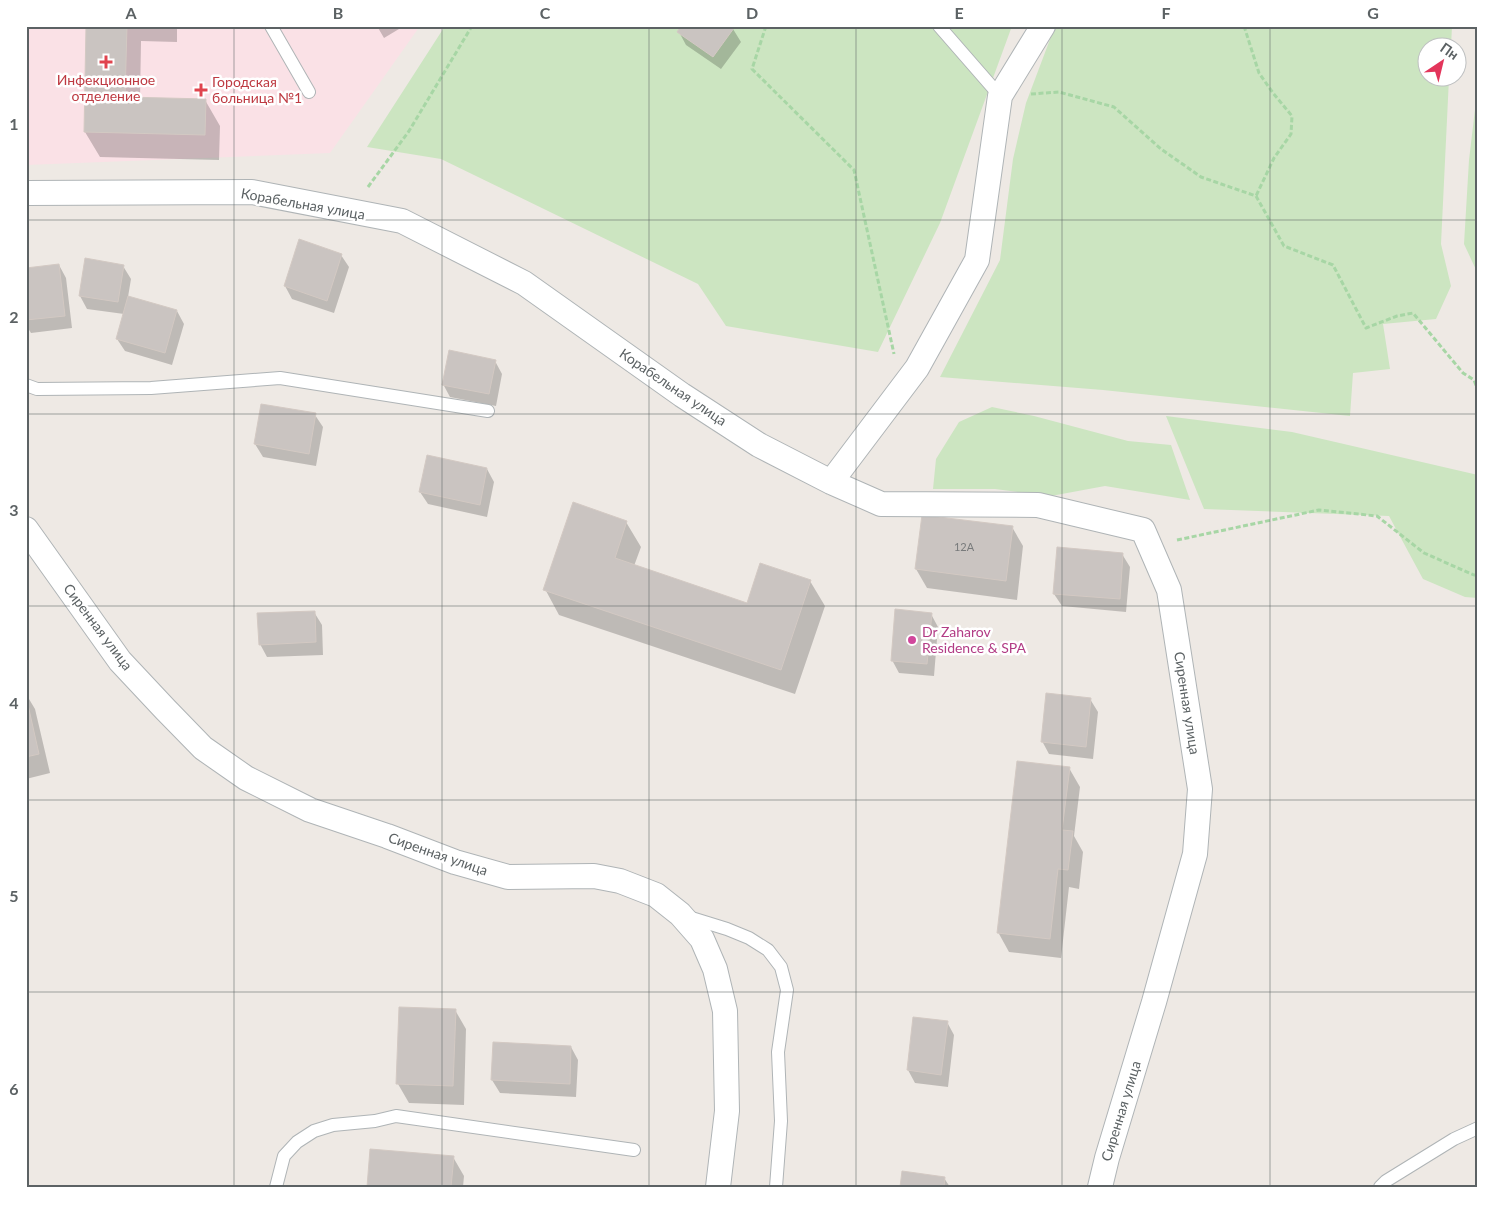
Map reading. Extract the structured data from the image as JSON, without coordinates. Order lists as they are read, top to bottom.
{
  "streets": {
    "street": ["Корабельная улица", "Сиренная улица"]
  },
  "places": {
    "health": ["Инфекционное отделение", "Городская больница №1"],
    "other": ["Dr Zaharov Residence & SPA"]
  },
  "house_numbers": ["12А"],
  "north": "top right",
  "grid": {
    "columns": [
      "A",
      "B",
      "C",
      "D",
      "E",
      "F",
      "G"
    ],
    "rows": [
      "1",
      "2",
      "3",
      "4",
      "5",
      "6"
    ]
  }
}
